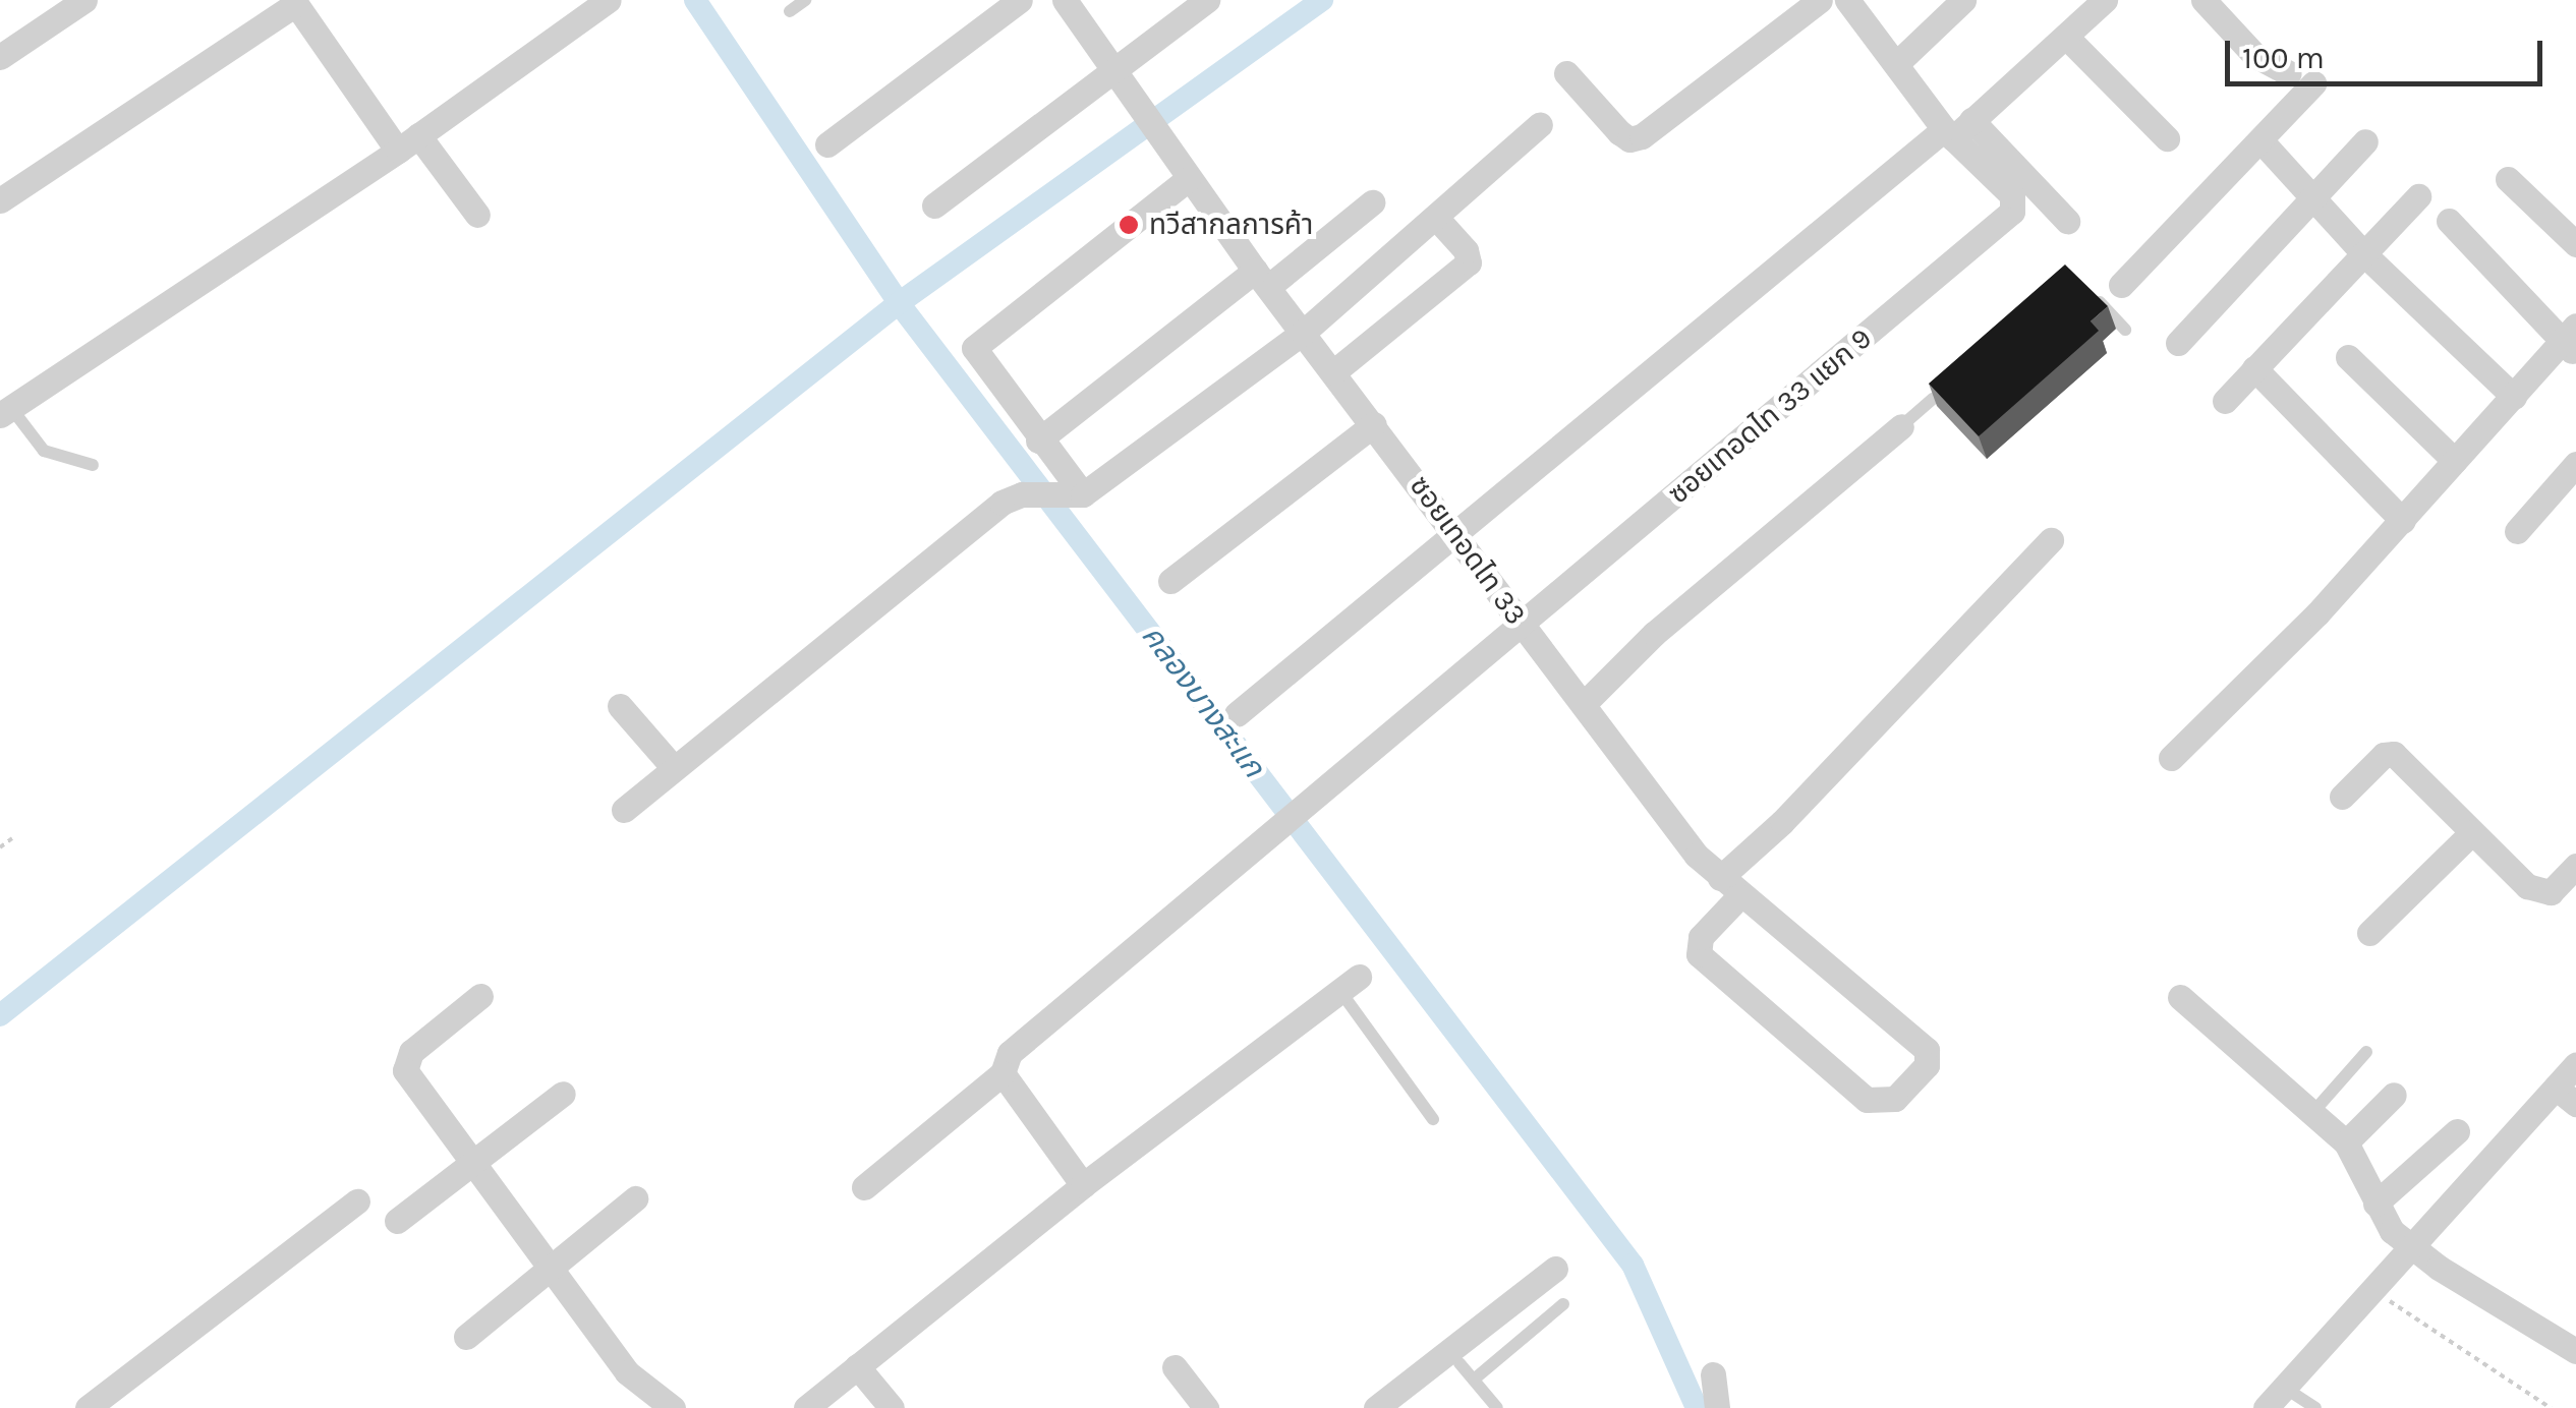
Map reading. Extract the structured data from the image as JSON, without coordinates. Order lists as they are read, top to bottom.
{
  "streets": {
    "street": ["ซอยเทอดไท 33 แยก 9", "ซอยเทอดไท 33"]
  },
  "crossings": [
    ["ซอยเทอดไท 33 แยก 9", "ซอยเทอดไท 33"]
  ],
  "water": ["คลองบางสะแก"],
  "places": ["ทวีสากลการค้า"],
  "scale_bar": "100 m"
}
